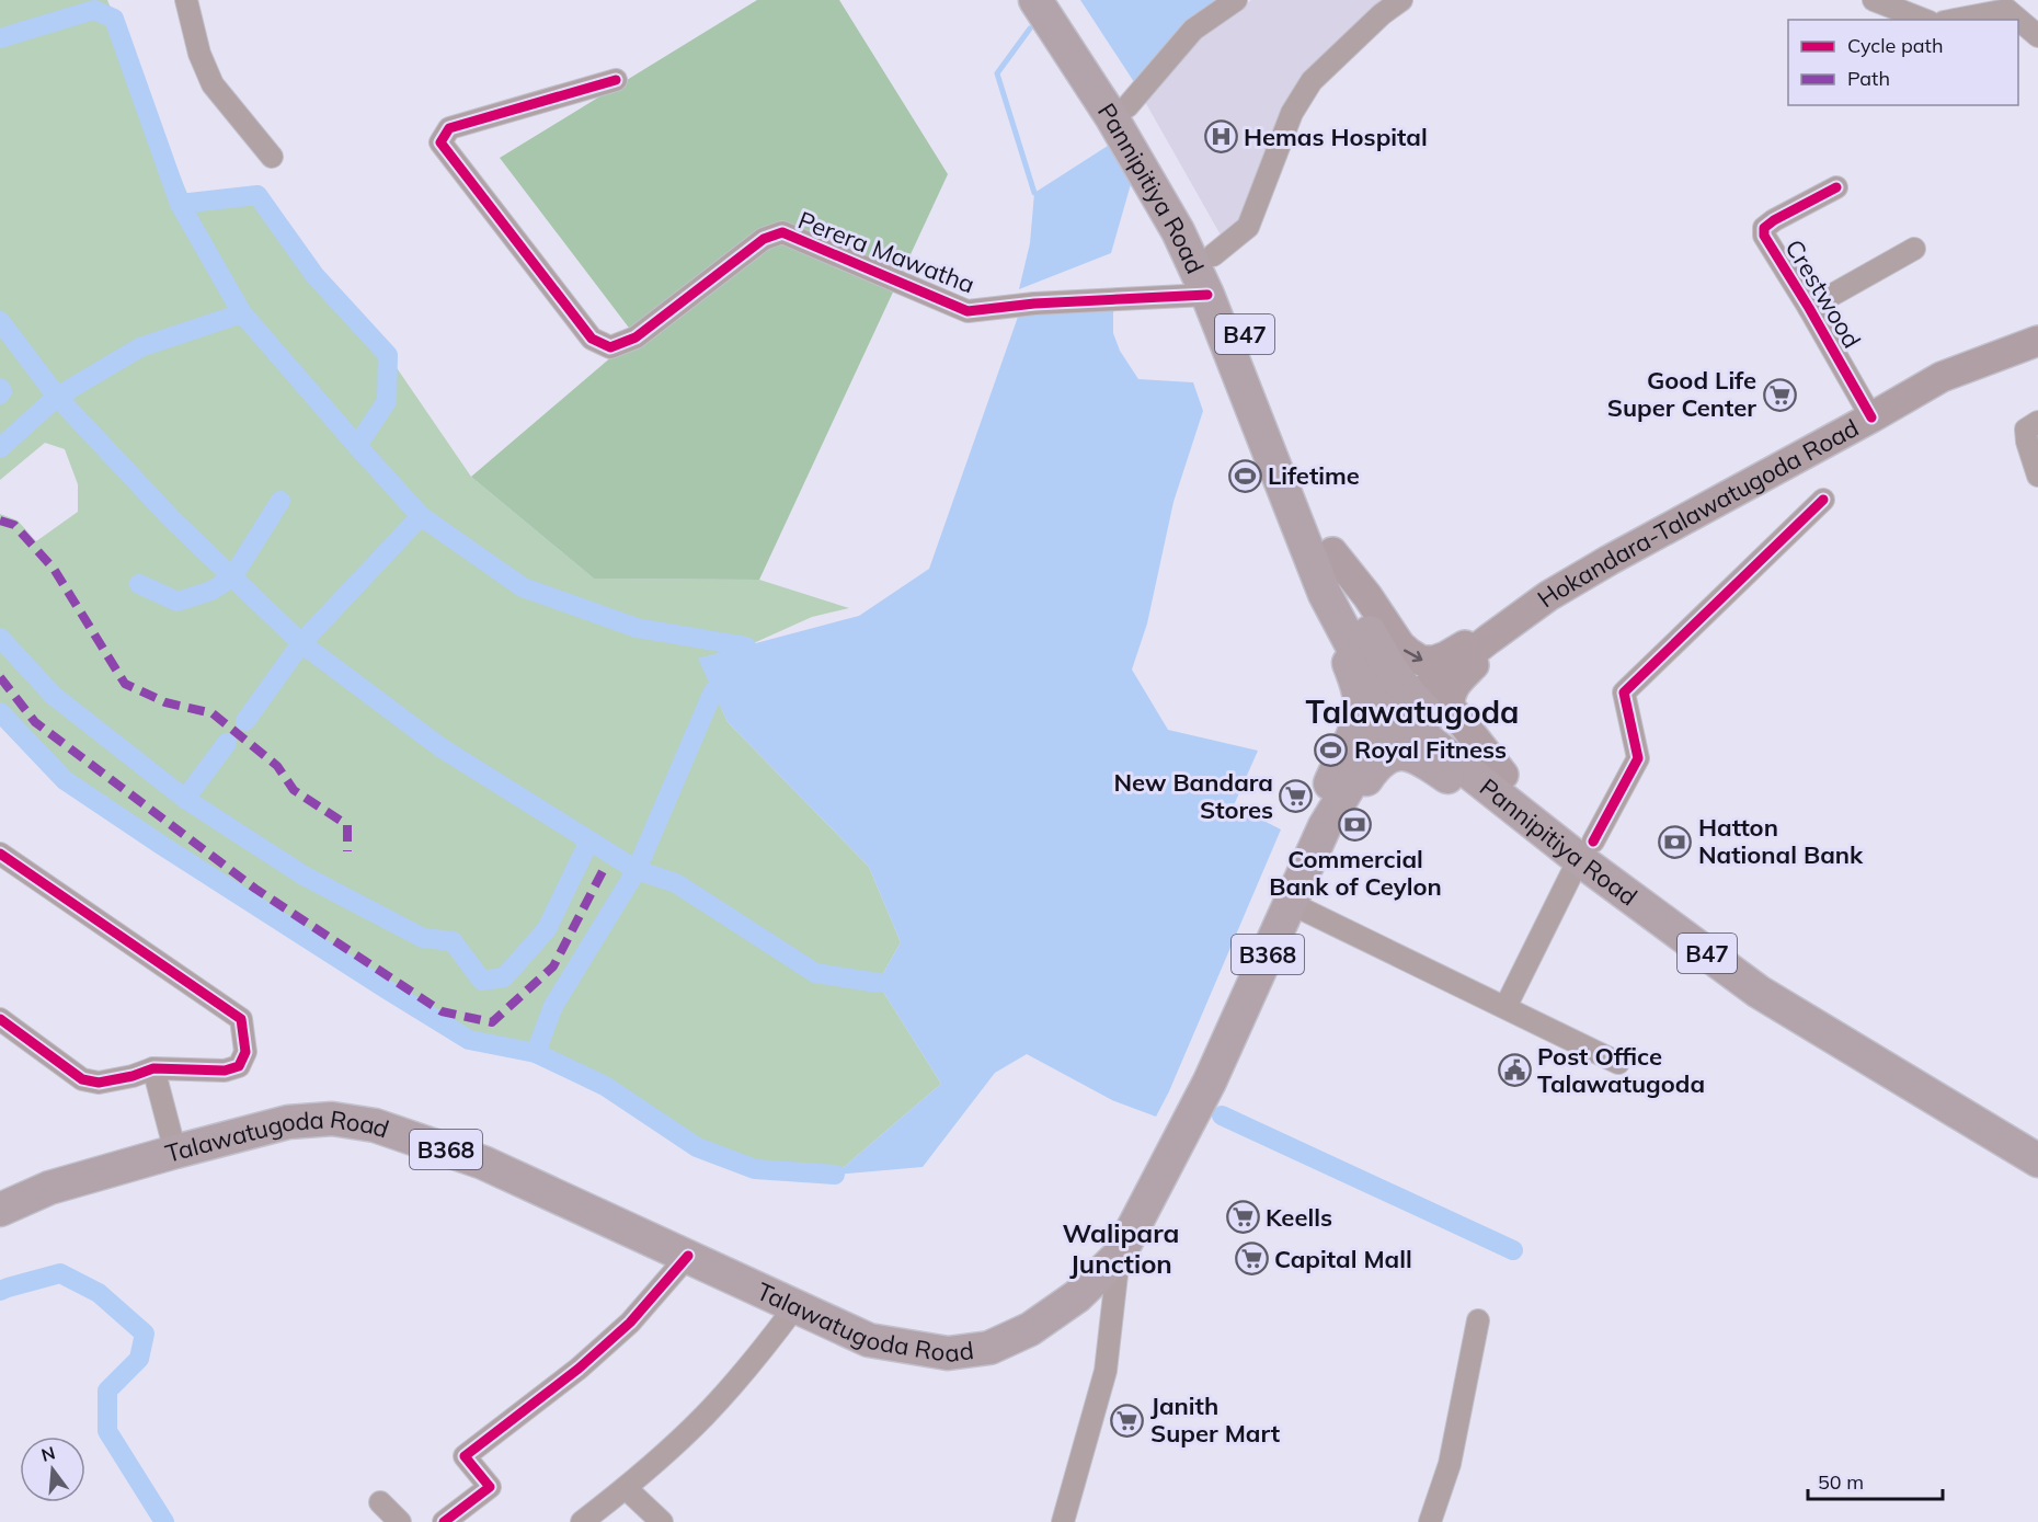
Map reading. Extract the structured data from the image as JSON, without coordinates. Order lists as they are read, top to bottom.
{
  "streets": {
    "main road": [
      "Pannipitiya Road",
      "B47",
      "Hokandara-Talawatugoda Road",
      "B368",
      "Talawatugoda Road"
    ],
    "street": ["Perera Mawatha", "Crestwood"]
  },
  "crossings": [
    ["Pannipitiya Road", "Perera Mawatha"],
    ["Pannipitiya Road", "Hokandara-Talawatugoda Road"],
    ["Pannipitiya Road", "Talawatugoda Road"],
    ["Crestwood", "Hokandara-Talawatugoda Road"],
    ["Hokandara-Talawatugoda Road", "Talawatugoda Road"]
  ],
  "districts": ["Talawatugoda", "Walipara Junction"],
  "places": {
    "hospital": ["Hemas Hospital"],
    "supermarket": [
      "Good Life Super Center",
      "New Bandara Stores",
      "Keells",
      "Capital Mall",
      "Janith Super Mart"
    ],
    "sports": ["Lifetime", "Royal Fitness"],
    "bank": ["Commercial Bank of Ceylon", "Hatton National Bank"],
    "public building": ["Post Office Talawatugoda"]
  },
  "legend": ["Cycle path", "Path"],
  "scale_bar": "50 m",
  "north": "top"
}
